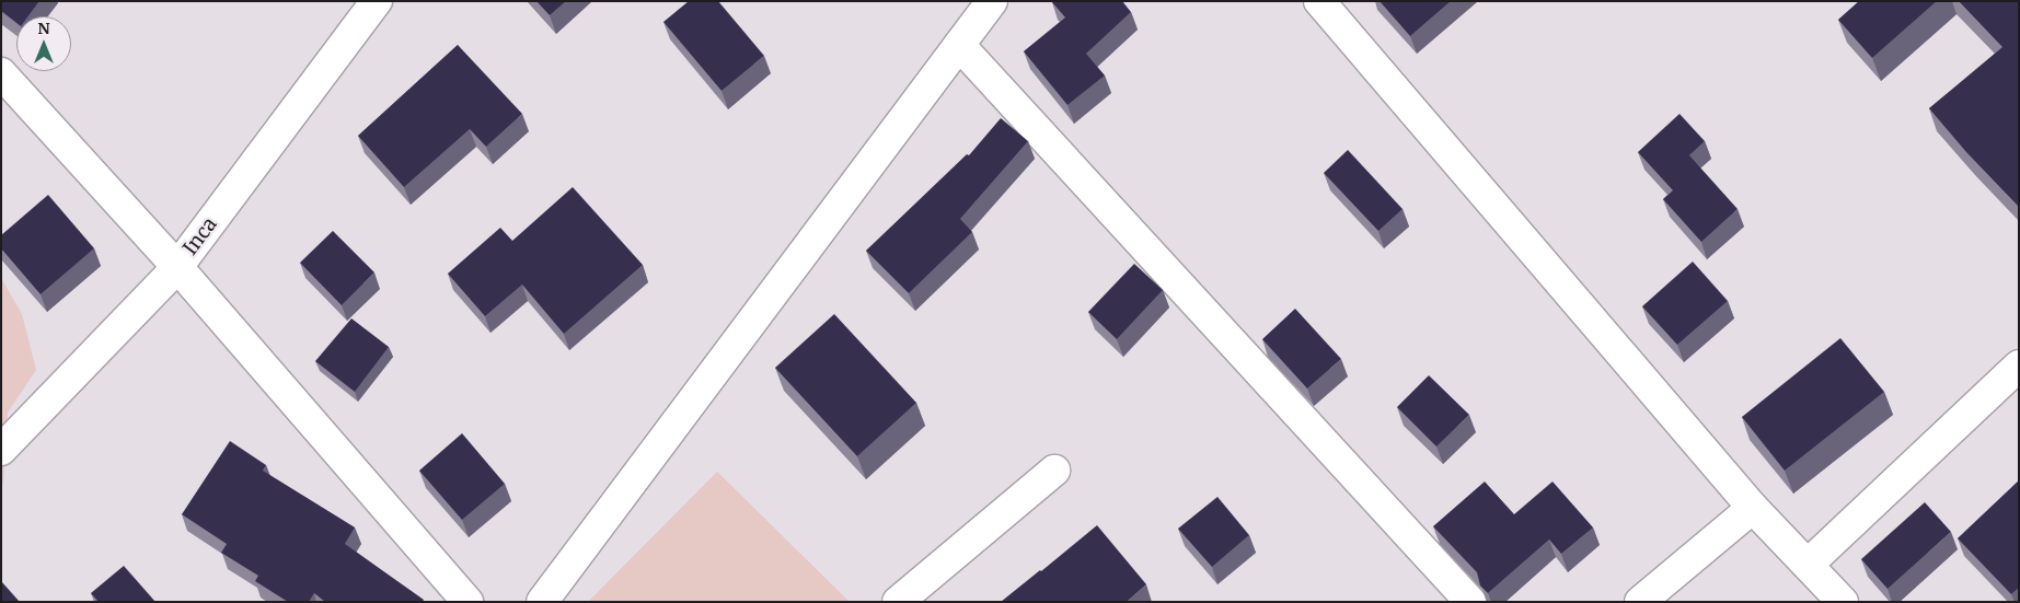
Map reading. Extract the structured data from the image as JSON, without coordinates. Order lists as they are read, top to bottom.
{
  "streets": {
    "street": ["Inca"]
  },
  "north": "top"
}
